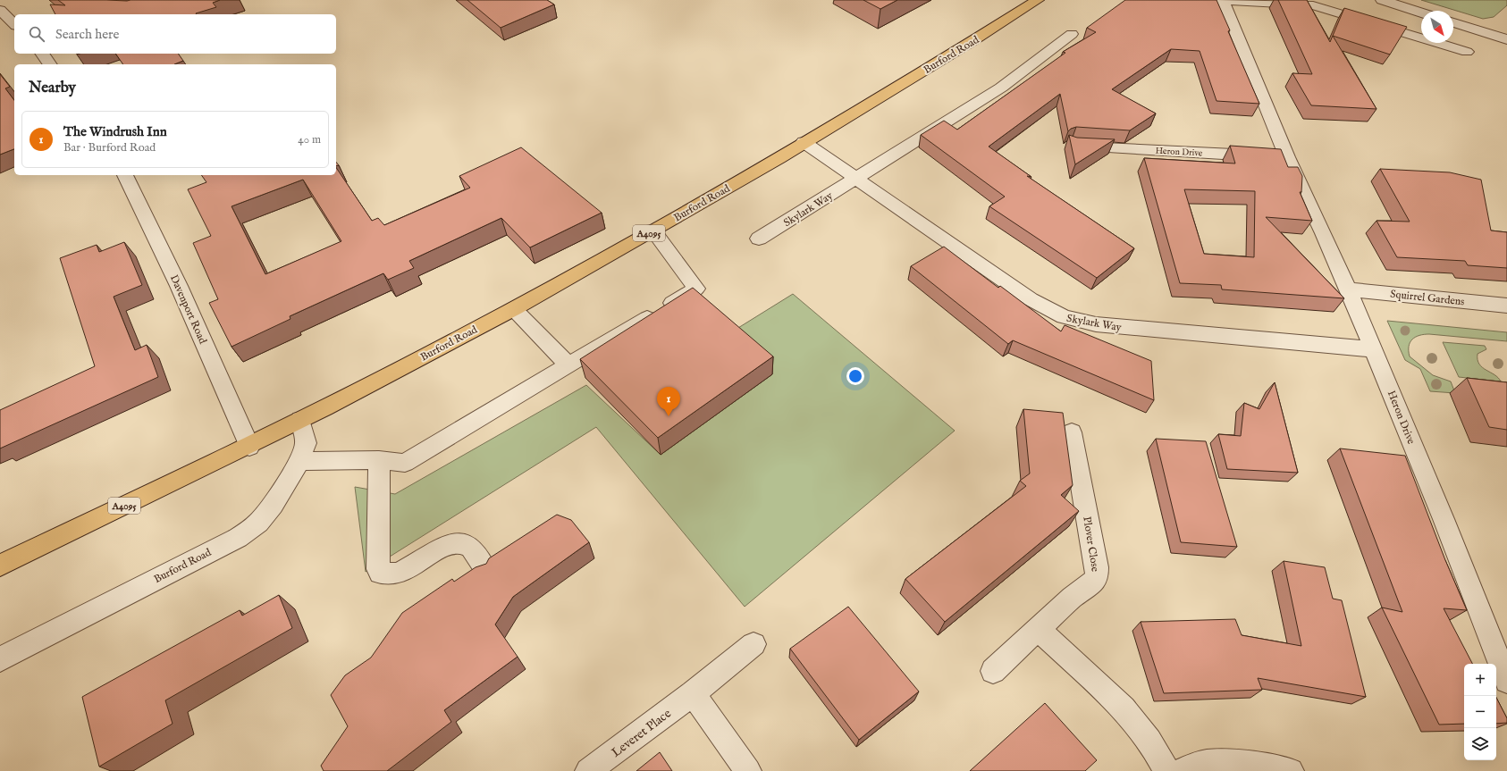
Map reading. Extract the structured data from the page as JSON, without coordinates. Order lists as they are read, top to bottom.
{
  "streets": {
    "main road": ["Burford Road", "A4095"],
    "street": [
      "Heron Drive",
      "Skylark Way",
      "Squirrel Gardens",
      "Davenport Road",
      "Plover Close",
      "Leveret Place"
    ]
  },
  "crossings": [
    ["Burford Road", "Skylark Way"],
    ["Burford Road", "Davenport Road"],
    ["Heron Drive", "Skylark Way"],
    ["Heron Drive", "Squirrel Gardens"]
  ],
  "north": "bottom right",
  "page": {
    "search": "Search here",
    "heading": "Nearby",
    "list": [
      {
        "mark": "1",
        "name": "The Windrush Inn",
        "note": "Bar · Burford Road",
        "value": "40 m"
      }
    ],
    "pins": "1",
    "map_buttons": ["+", "−"]
  }
}
